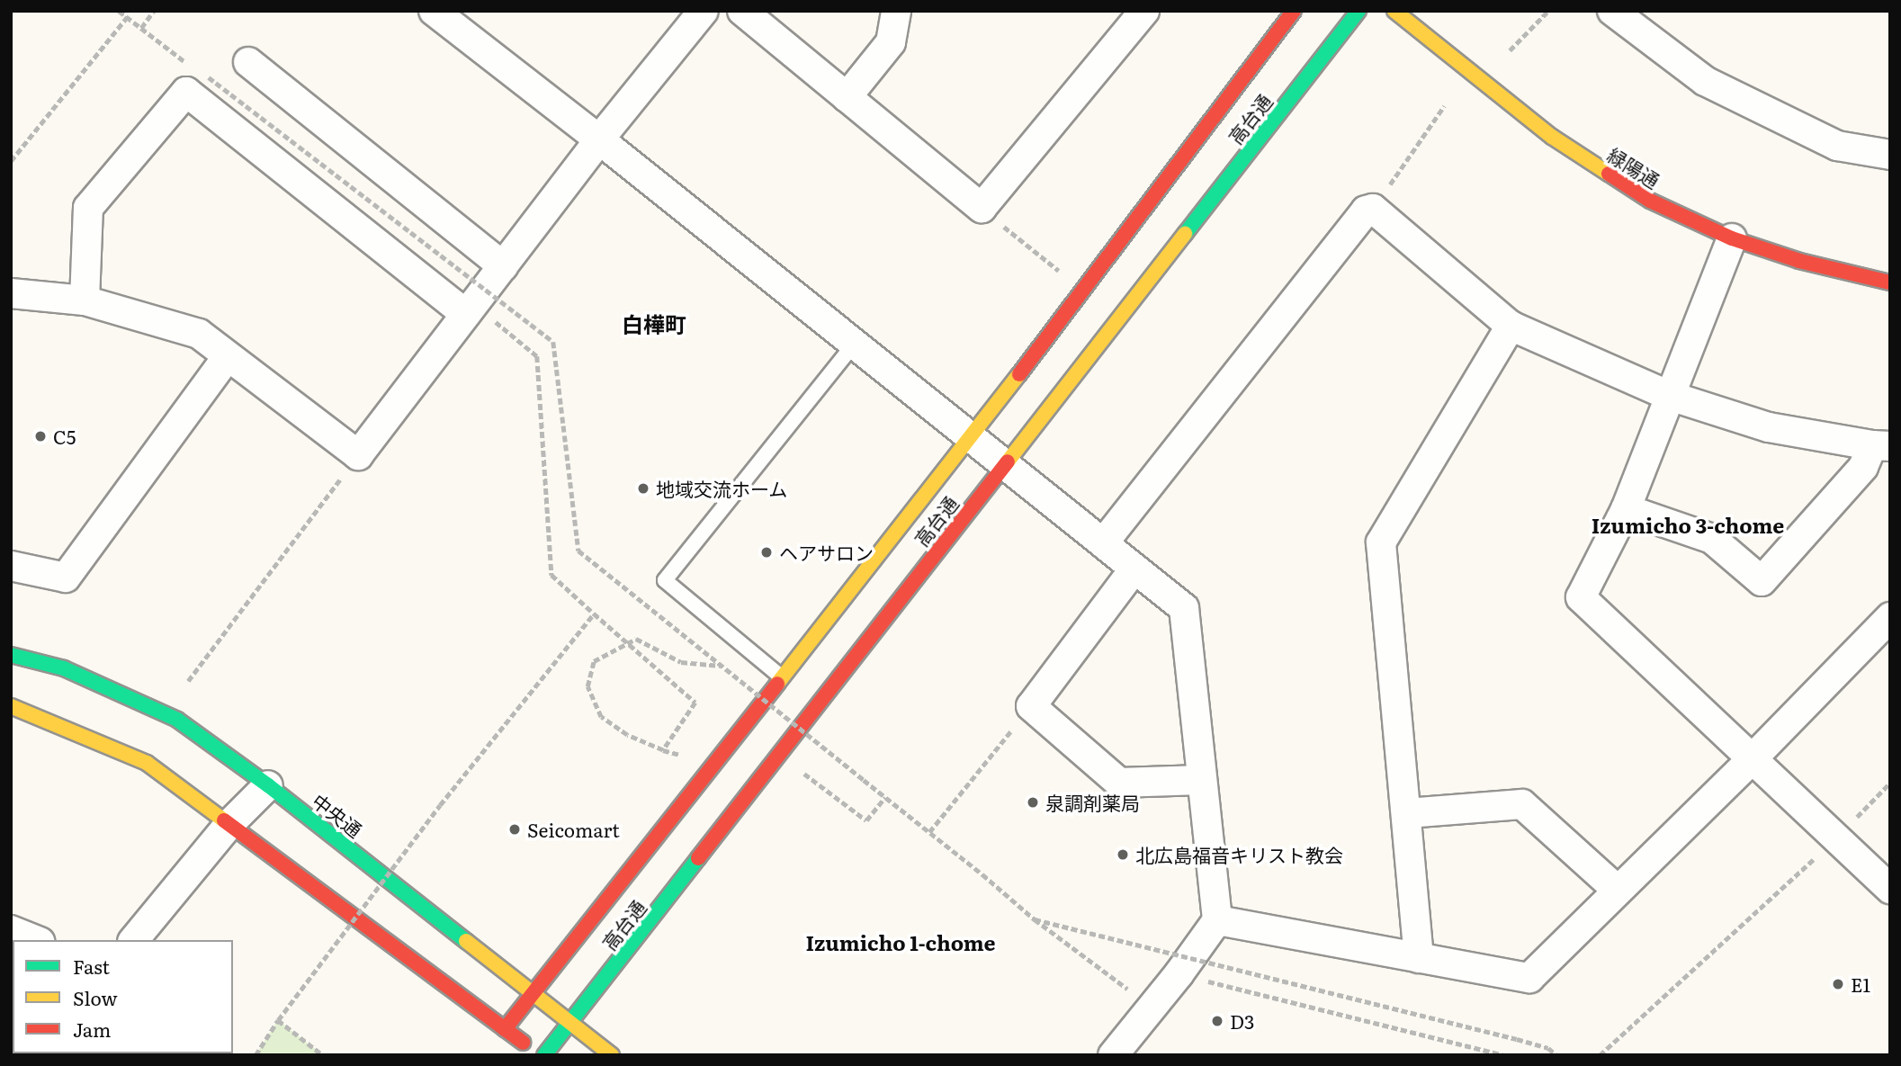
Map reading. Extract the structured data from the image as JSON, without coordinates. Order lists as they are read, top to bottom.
{
  "streets": {
    "street": ["高台通", "緑陽通", "中央通"]
  },
  "crossings": [
    ["高台通", "中央通"]
  ],
  "districts": ["白樺町", "Izumicho 3-chome", "Izumicho 1-chome"],
  "places": [
    "C5",
    "地域交流ホーム",
    "ヘアサロン",
    "泉調剤薬局",
    "Seicomart",
    "北広島福音キリスト教会",
    "E1",
    "D3"
  ],
  "legend": ["Fast", "Slow", "Jam"]
}
